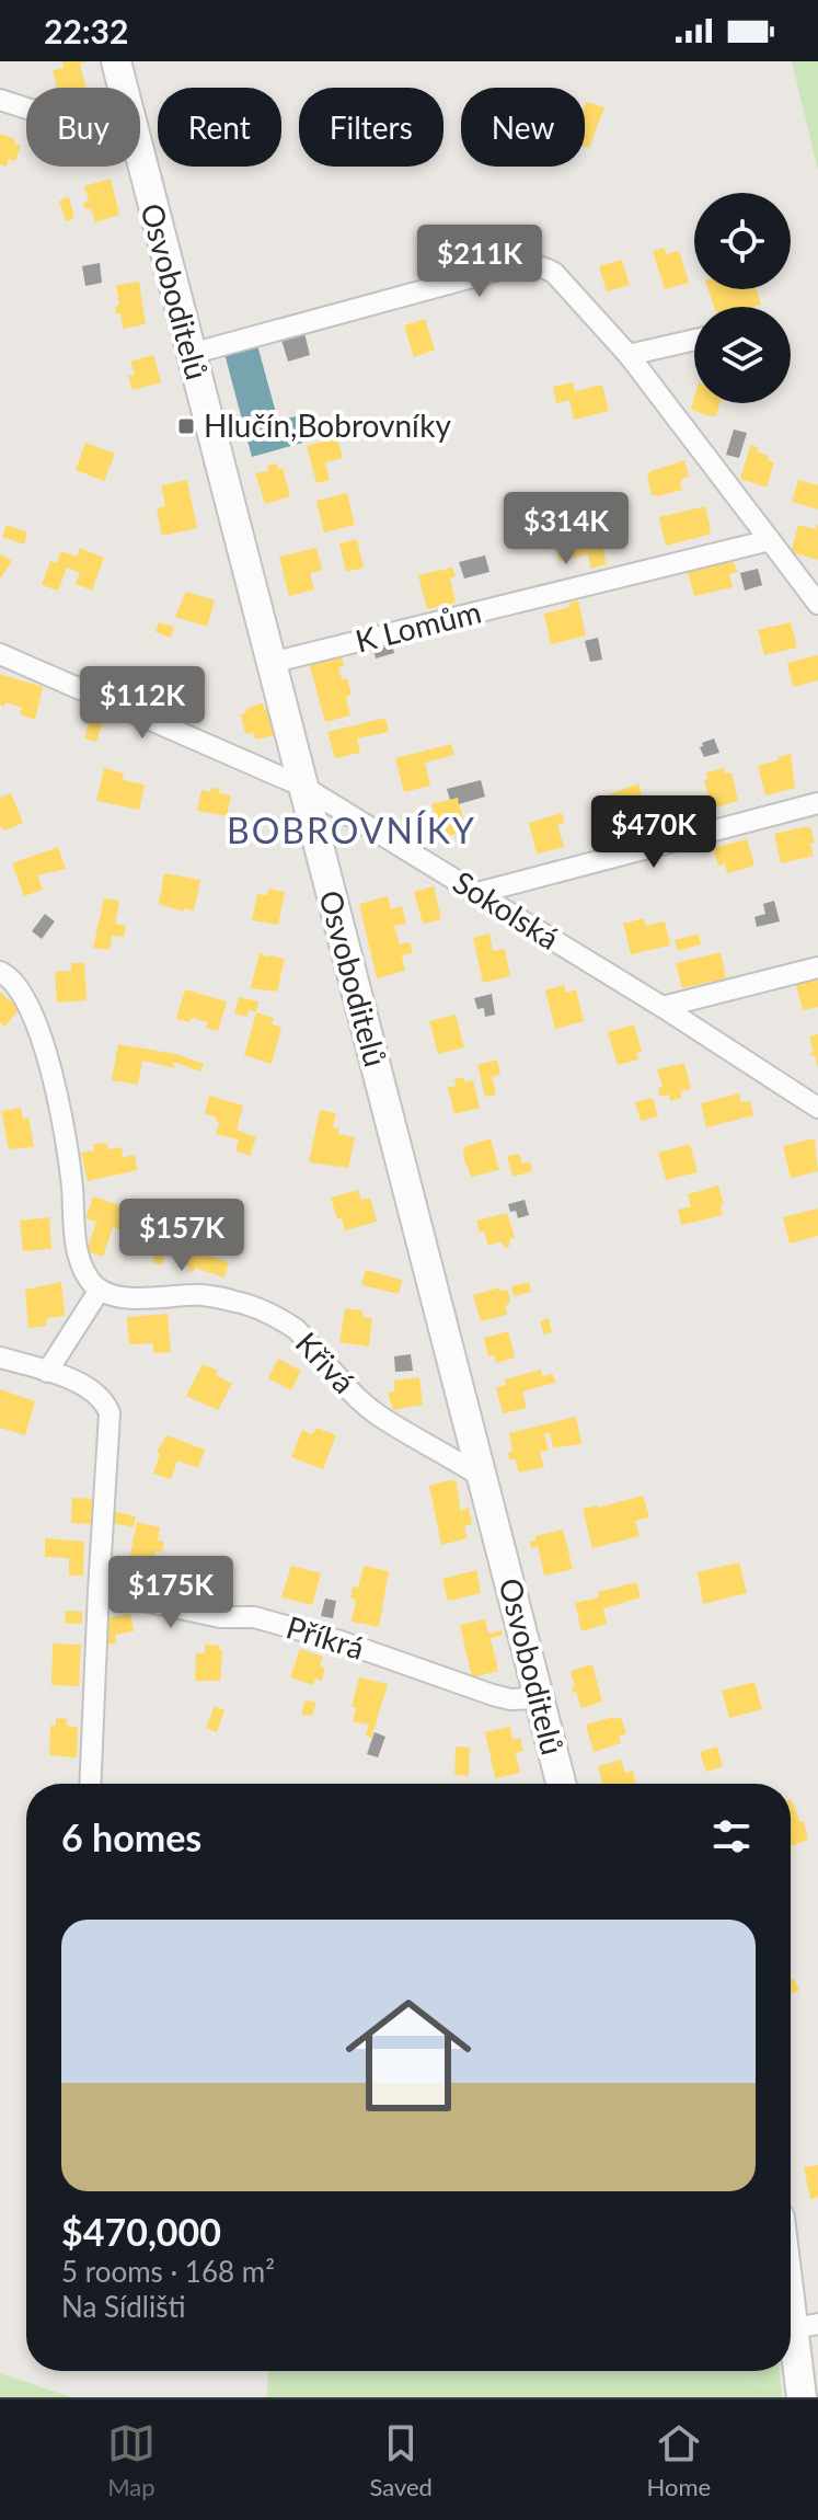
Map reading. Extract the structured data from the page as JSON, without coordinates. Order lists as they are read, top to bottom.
{
  "streets": {
    "street": [
      "Osvoboditelů",
      "K Lomům",
      "Sokolská",
      "Křivá",
      "Příkrá"
    ]
  },
  "crossings": [
    ["Osvoboditelů", "K Lomům"],
    ["Osvoboditelů", "Sokolská"],
    ["Osvoboditelů", "Křivá"],
    ["Osvoboditelů", "Příkrá"]
  ],
  "districts": ["BOBROVNÍKY"],
  "places": {
    "transit": ["Hlučín,Bobrovníky"]
  },
  "page": {
    "status": "22:32",
    "chip": [
      "Buy",
      "Rent",
      "Filters",
      "New"
    ],
    "price": [
      "$211K",
      "$314K",
      "$112K",
      "$470K",
      "$157K",
      "$175K"
    ],
    "heading": "6 homes",
    "list": [
      {
        "name": "$470,000",
        "note": "5 rooms · 168 m² · Na Sídlišti"
      }
    ],
    "tabs": ["Map", "Saved", "Home"]
  }
}
